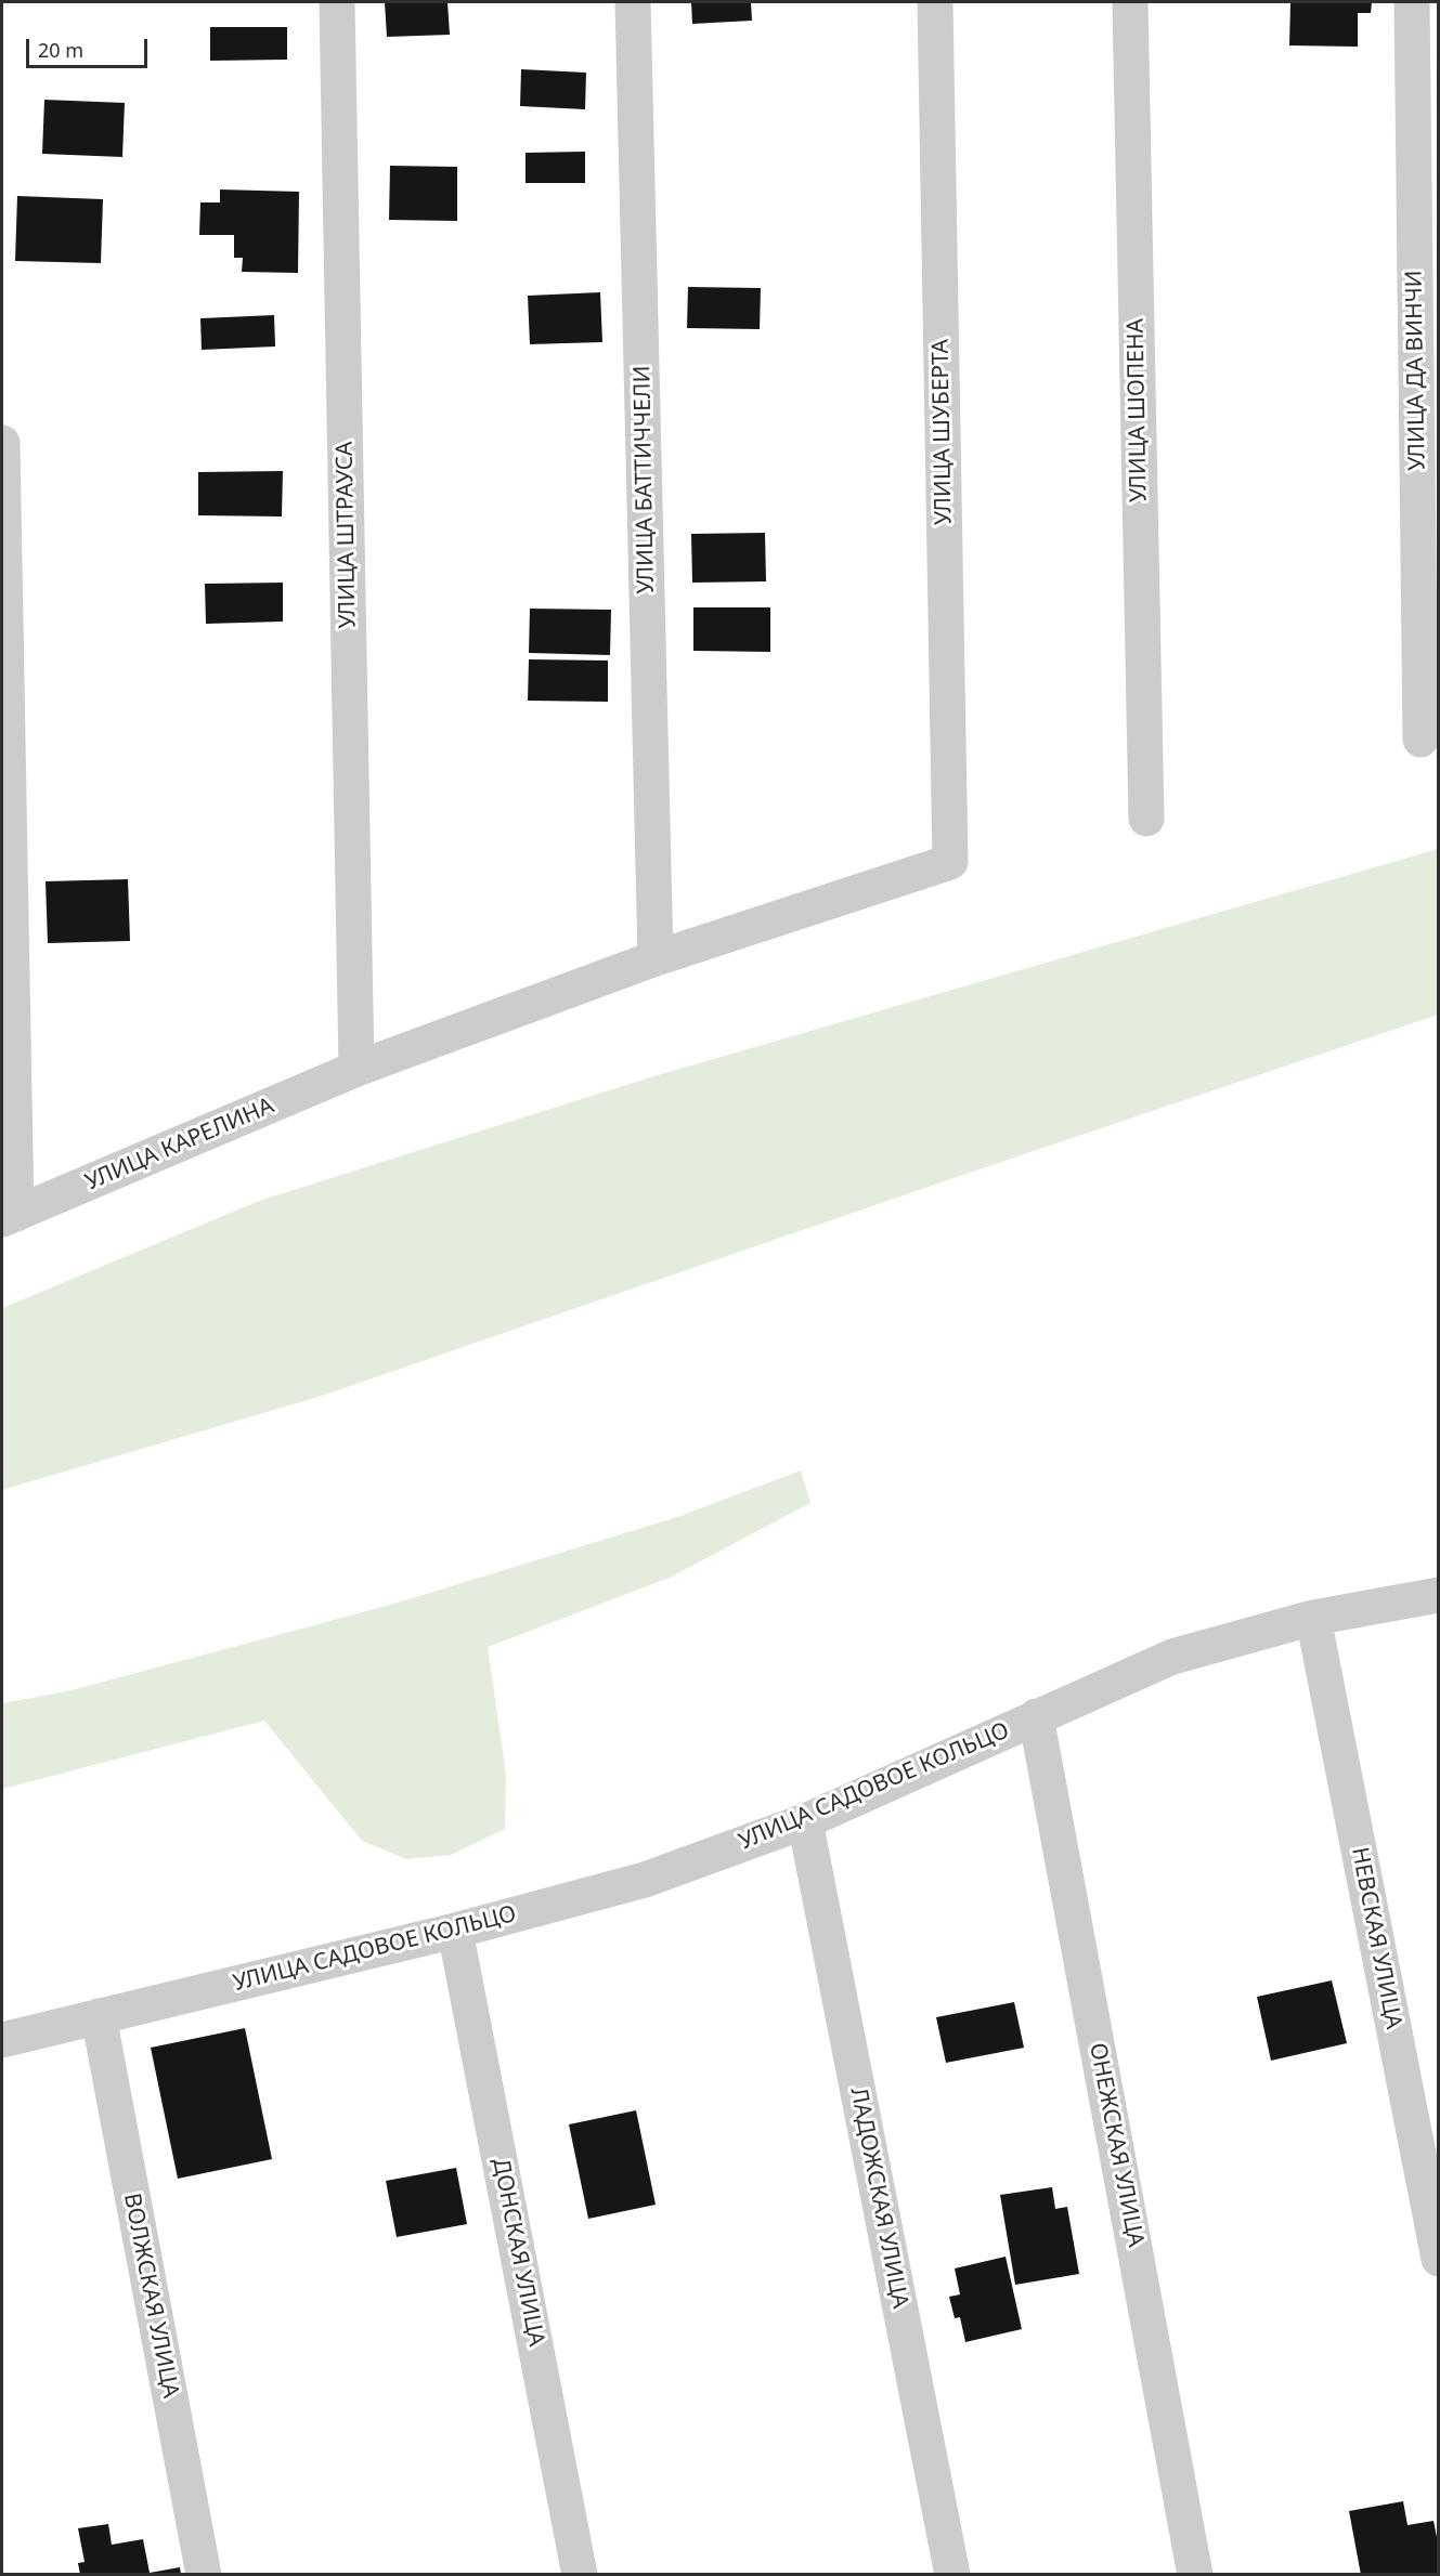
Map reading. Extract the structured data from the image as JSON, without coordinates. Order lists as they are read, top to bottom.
{
  "streets": {
    "street": [
      "УЛИЦА ДА ВИНЧИ",
      "УЛИЦА ШОПЕНА",
      "УЛИЦА ШУБЕРТА",
      "УЛИЦА БАТТИЧЧЕЛИ",
      "УЛИЦА ШТРАУСА",
      "УЛИЦА КАРЕЛИНА",
      "УЛИЦА САДОВОЕ КОЛЬЦО",
      "НЕВСКАЯ УЛИЦА",
      "ОНЕЖСКАЯ УЛИЦА",
      "ЛАДОЖСКАЯ УЛИЦА",
      "ДОНСКАЯ УЛИЦА",
      "ВОЛЖСКАЯ УЛИЦА"
    ]
  },
  "crossings": [
    ["УЛИЦА ШУБЕРТА", "УЛИЦА КАРЕЛИНА"],
    ["УЛИЦА БАТТИЧЧЕЛИ", "УЛИЦА КАРЕЛИНА"],
    ["УЛИЦА ШТРАУСА", "УЛИЦА КАРЕЛИНА"],
    ["УЛИЦА САДОВОЕ КОЛЬЦО", "НЕВСКАЯ УЛИЦА"],
    ["УЛИЦА САДОВОЕ КОЛЬЦО", "ОНЕЖСКАЯ УЛИЦА"],
    ["УЛИЦА САДОВОЕ КОЛЬЦО", "ЛАДОЖСКАЯ УЛИЦА"],
    ["УЛИЦА САДОВОЕ КОЛЬЦО", "ДОНСКАЯ УЛИЦА"],
    ["УЛИЦА САДОВОЕ КОЛЬЦО", "ВОЛЖСКАЯ УЛИЦА"]
  ],
  "scale_bar": "20 m"
}
